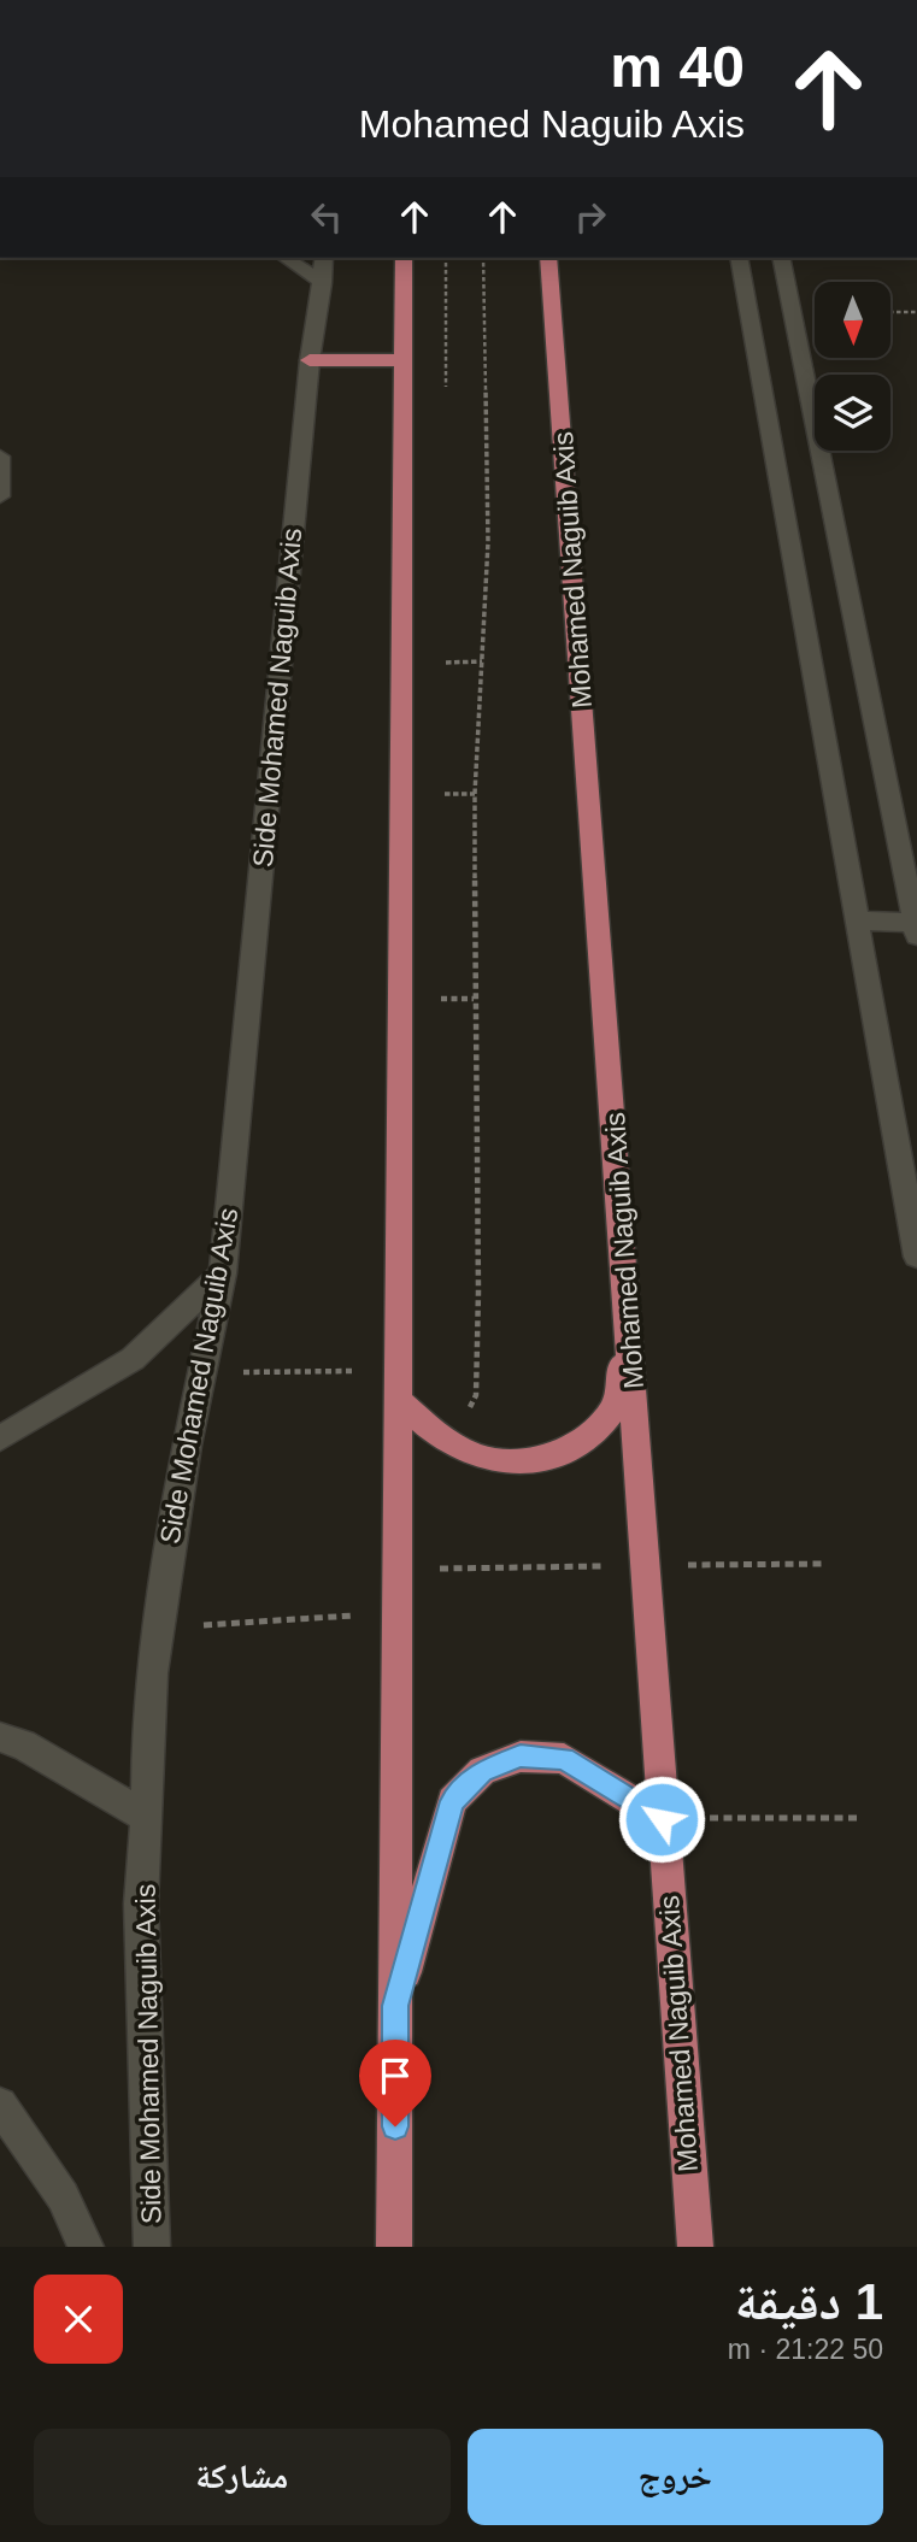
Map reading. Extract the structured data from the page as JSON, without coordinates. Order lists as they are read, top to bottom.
{
  "streets": {
    "main road": ["Mohamed Naguib Axis"],
    "street": ["Side Mohamed Naguib Axis"]
  },
  "north": "bottom",
  "page": {
    "turn": ["40 m", "Mohamed Naguib Axis"],
    "heading": ["1 دقيقة", "50 m · 21:22"],
    "buttons": ["خروج", "مشاركة"]
  }
}
